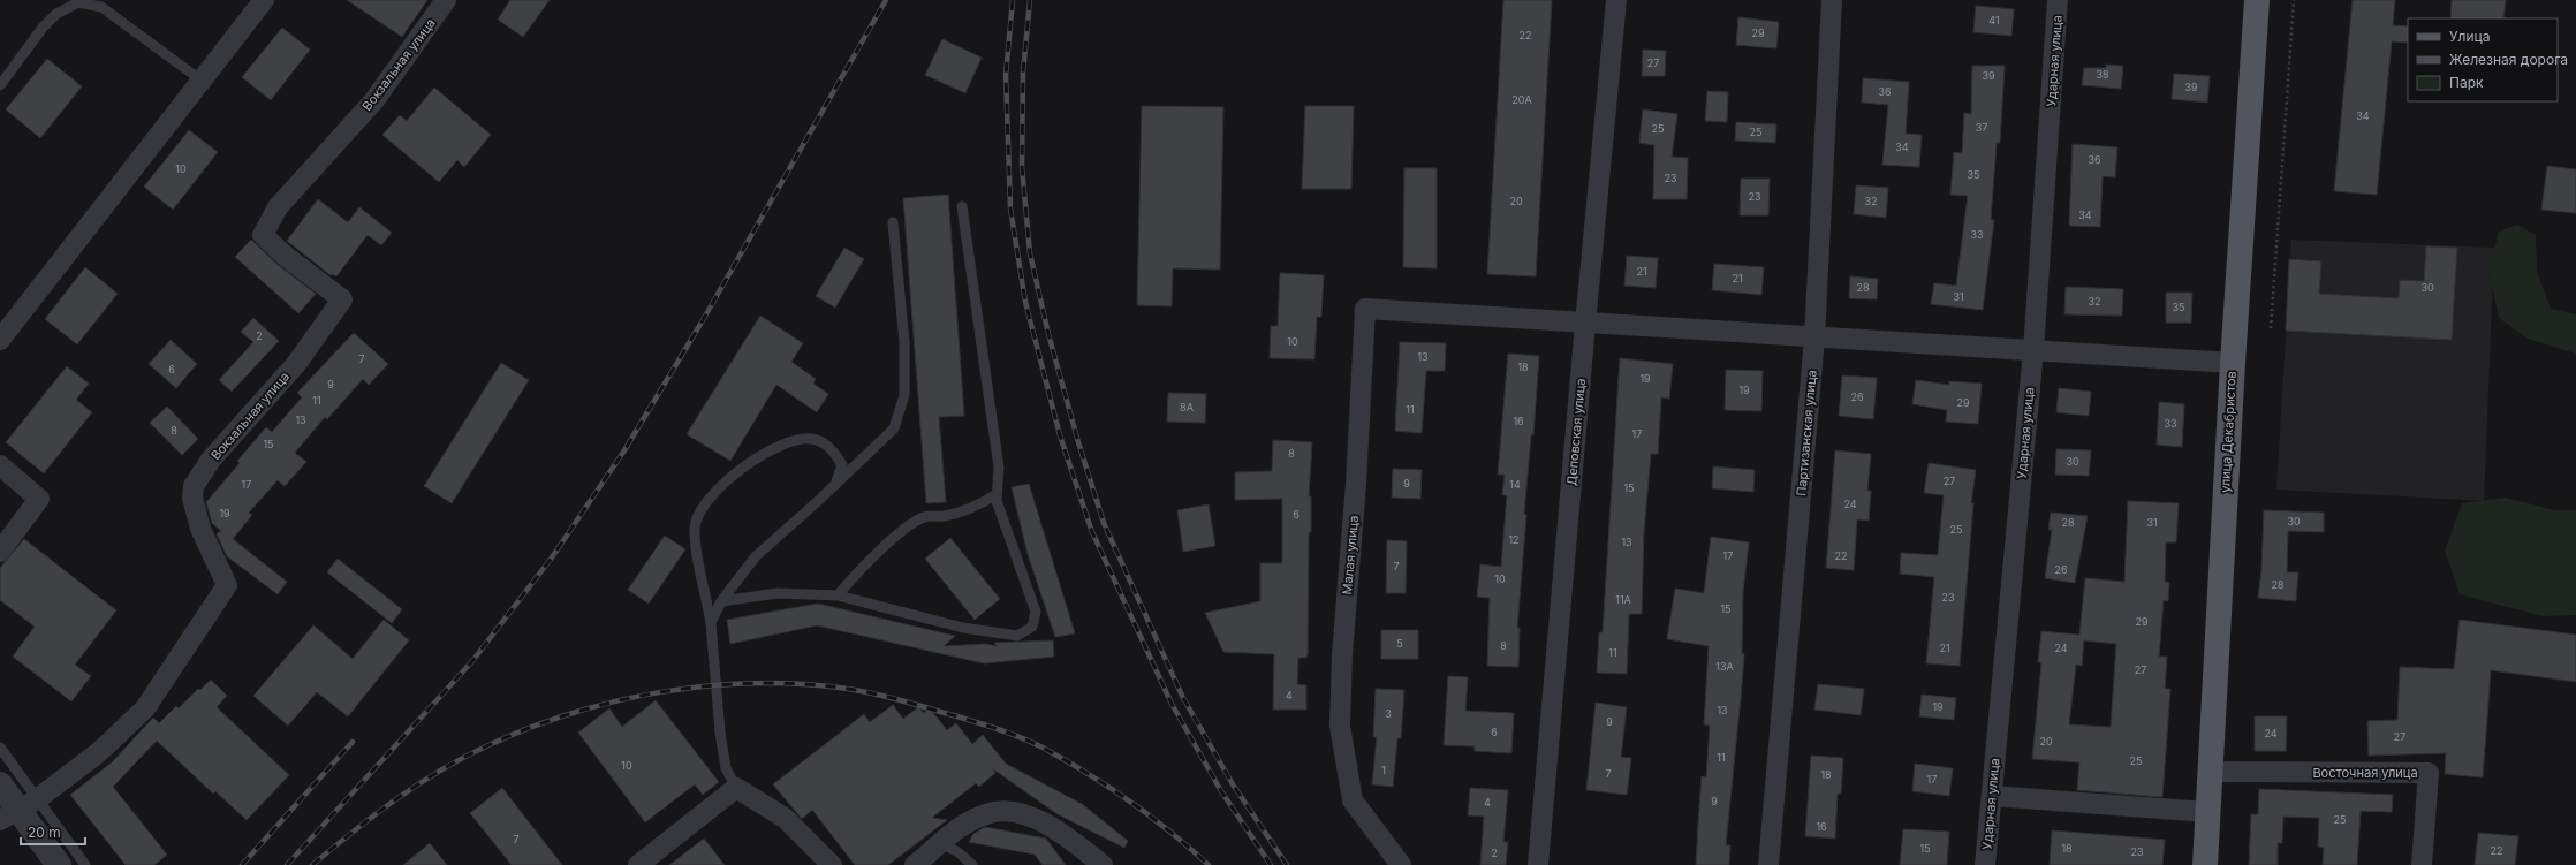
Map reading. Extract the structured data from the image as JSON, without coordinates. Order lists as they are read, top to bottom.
{
  "streets": {
    "main road": ["улица Декабристов"],
    "street": [
      "Ударная улица",
      "Вокзальная улица",
      "Деповская улица",
      "Партизанская улица",
      "Малая улица",
      "Восточная улица"
    ]
  },
  "crossings": [
    ["Деповская улица", "Малая улица"],
    ["улица Декабристов", "Восточная улица"]
  ],
  "house_numbers": [
    "41",
    "29",
    "22",
    "27",
    "38",
    "39",
    "39",
    "36",
    "20А",
    "34",
    "37",
    "25",
    "25",
    "34",
    "36",
    "10",
    "35",
    "23",
    "23",
    "20",
    "32",
    "34",
    "33",
    "21",
    "21",
    "28",
    "30",
    "31",
    "32",
    "35",
    "2",
    "10",
    "13",
    "7",
    "18",
    "6",
    "19",
    "9",
    "19",
    "26",
    "11",
    "29",
    "8А",
    "11",
    "13",
    "16",
    "33",
    "8",
    "17",
    "15",
    "8",
    "30",
    "27",
    "9",
    "17",
    "14",
    "15",
    "24",
    "19",
    "6",
    "30",
    "28",
    "31",
    "25",
    "12",
    "13",
    "17",
    "22",
    "7",
    "26",
    "10",
    "28",
    "23",
    "11А",
    "15",
    "29",
    "5",
    "8",
    "21",
    "24",
    "11",
    "13А",
    "27",
    "4",
    "19",
    "13",
    "3",
    "9",
    "6",
    "24",
    "27",
    "20",
    "11",
    "25",
    "10",
    "1",
    "7",
    "18",
    "17",
    "9",
    "4",
    "25",
    "16",
    "7",
    "15",
    "18",
    "22",
    "23",
    "2"
  ],
  "legend": ["Улица", "Железная дорога", "Парк"],
  "scale_bar": "20 m"
}
